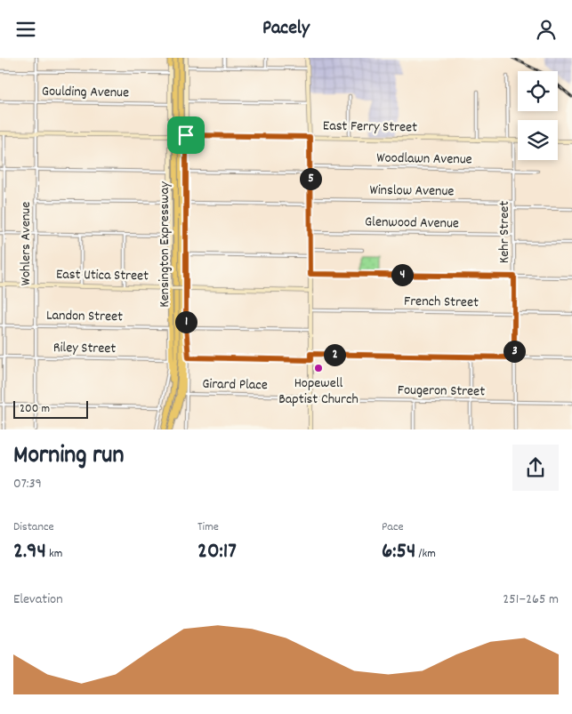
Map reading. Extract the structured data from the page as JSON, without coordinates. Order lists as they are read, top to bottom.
{
  "streets": {
    "highway": ["Kensington Expressway"],
    "street": [
      "Goulding Avenue",
      "East Ferry Street",
      "Woodlawn Avenue",
      "Winslow Avenue",
      "Glenwood Avenue",
      "Kehr Street",
      "Wohlers Avenue",
      "East Utica Street",
      "French Street",
      "Landon Street",
      "Riley Street",
      "Girard Place",
      "Fougeron Street"
    ]
  },
  "crossings": [
    ["Goulding Avenue", "Wohlers Avenue"],
    ["East Ferry Street", "Kehr Street"],
    ["East Ferry Street", "Wohlers Avenue"],
    ["Woodlawn Avenue", "Kehr Street"],
    ["Winslow Avenue", "Kehr Street"],
    ["Glenwood Avenue", "Kehr Street"],
    ["Kehr Street", "French Street"],
    ["Kehr Street", "Fougeron Street"],
    ["Wohlers Avenue", "East Utica Street"],
    ["Wohlers Avenue", "Landon Street"],
    ["Wohlers Avenue", "Riley Street"],
    ["Girard Place", "Fougeron Street"]
  ],
  "places": ["Hopewell Baptist Church"],
  "scale_bar": "200 m",
  "page": {
    "header": "Pacely",
    "pins": [
      "5",
      "4",
      "1",
      "3",
      "2"
    ],
    "scale": "200 m",
    "heading": ["Morning run", "07:39"],
    "stats": [
      ["Distance", "2.94 km"],
      ["Time", "20:17"],
      ["Pace", "6:54 /km"]
    ],
    "chart": ["Elevation", "251–265 m"]
  }
}
